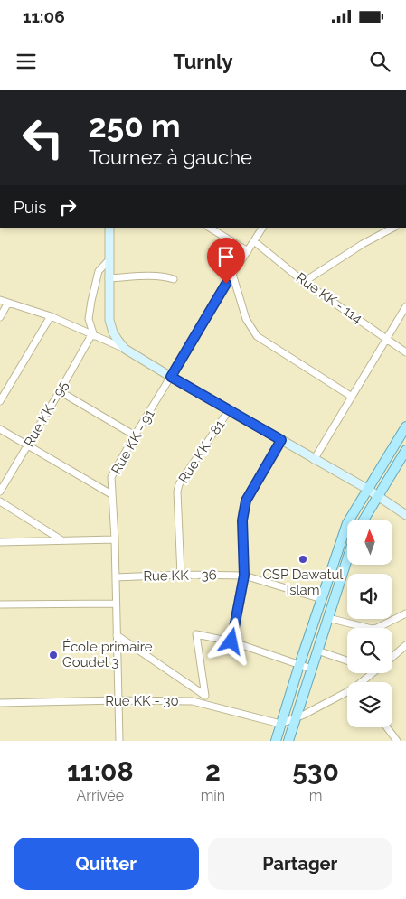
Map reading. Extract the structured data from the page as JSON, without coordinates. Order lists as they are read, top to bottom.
{
  "streets": {
    "street": [
      "Rue KK - 114",
      "Rue KK - 95",
      "Rue KK - 91",
      "Rue KK - 81",
      "Rue KK - 36",
      "Rue KK - 30"
    ]
  },
  "crossings": [
    ["Rue KK - 114", "Rue KK - 91"],
    ["Rue KK - 91", "Rue KK - 36"],
    ["Rue KK - 91", "Rue KK - 30"],
    ["Rue KK - 81", "Rue KK - 36"]
  ],
  "places": ["CSP Dawatul Islam", "École primaire Goudel 3"],
  "north": "top",
  "page": {
    "status": "11:06",
    "header": "Turnly",
    "turn": ["250 m", "Tournez à gauche"],
    "then": "Puis",
    "eta": [
      "11:08",
      "Arrivée",
      "2",
      "min",
      "530",
      "m"
    ],
    "buttons": ["Quitter", "Partager"]
  }
}
